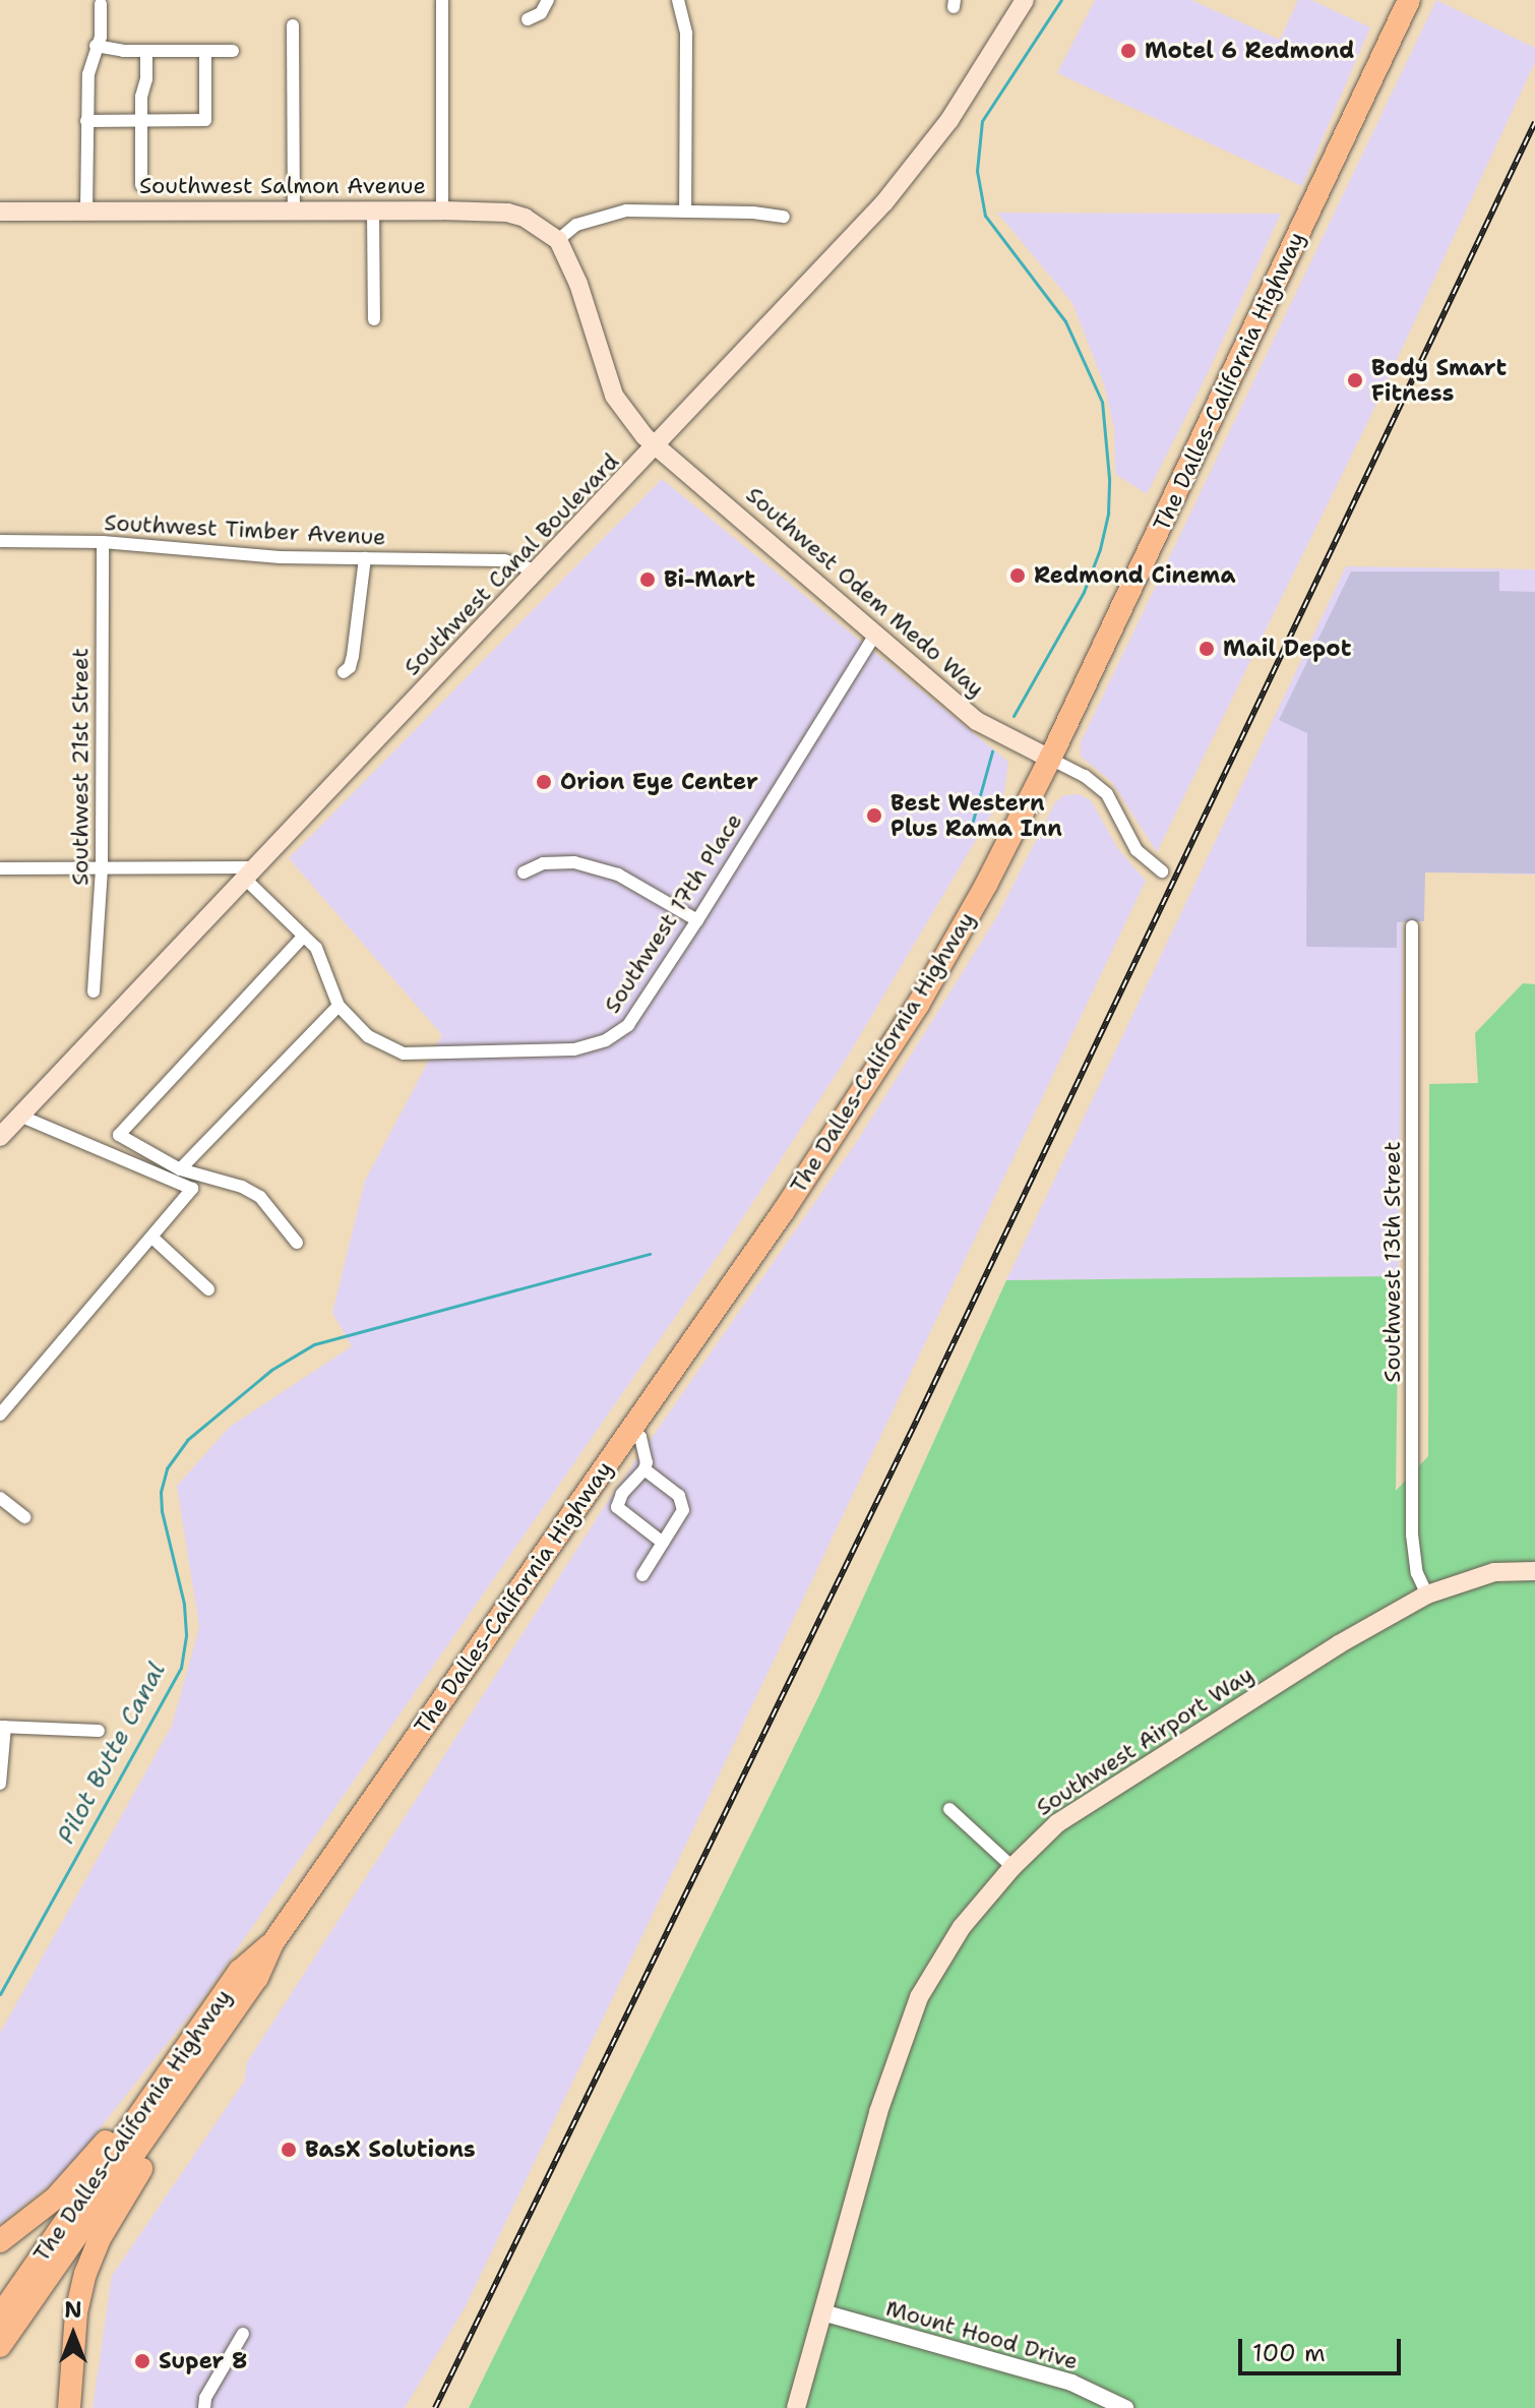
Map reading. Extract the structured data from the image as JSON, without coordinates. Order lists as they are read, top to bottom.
{
  "streets": {
    "highway": ["The Dalles-California Highway"],
    "main road": [
      "Southwest Salmon Avenue",
      "Southwest Canal Boulevard",
      "Southwest Odem Medo Way",
      "Southwest Airport Way"
    ],
    "street": [
      "Southwest Timber Avenue",
      "Southwest 21st Street",
      "Southwest 17th Place",
      "Southwest 13th Street",
      "Mount Hood Drive"
    ]
  },
  "crossings": [
    ["The Dalles-California Highway", "Southwest Odem Medo Way"],
    ["Southwest Timber Avenue", "Southwest Canal Boulevard"],
    ["Southwest Timber Avenue", "Southwest 21st Street"],
    ["Southwest Canal Boulevard", "Southwest Odem Medo Way"],
    ["Southwest Canal Boulevard", "Southwest 17th Place"],
    ["Southwest Odem Medo Way", "Southwest 17th Place"],
    ["Southwest 13th Street", "Southwest Airport Way"],
    ["Southwest Airport Way", "Mount Hood Drive"]
  ],
  "water": ["Pilot Butte Canal"],
  "places": [
    "Motel 6 Redmond",
    "Body Smart Fitness",
    "Redmond Cinema",
    "Bi-Mart",
    "Mail Depot",
    "Orion Eye Center",
    "Best Western Plus Rama Inn",
    "BasX Solutions",
    "Super 8"
  ],
  "scale_bar": "100 m",
  "north": "top"
}
